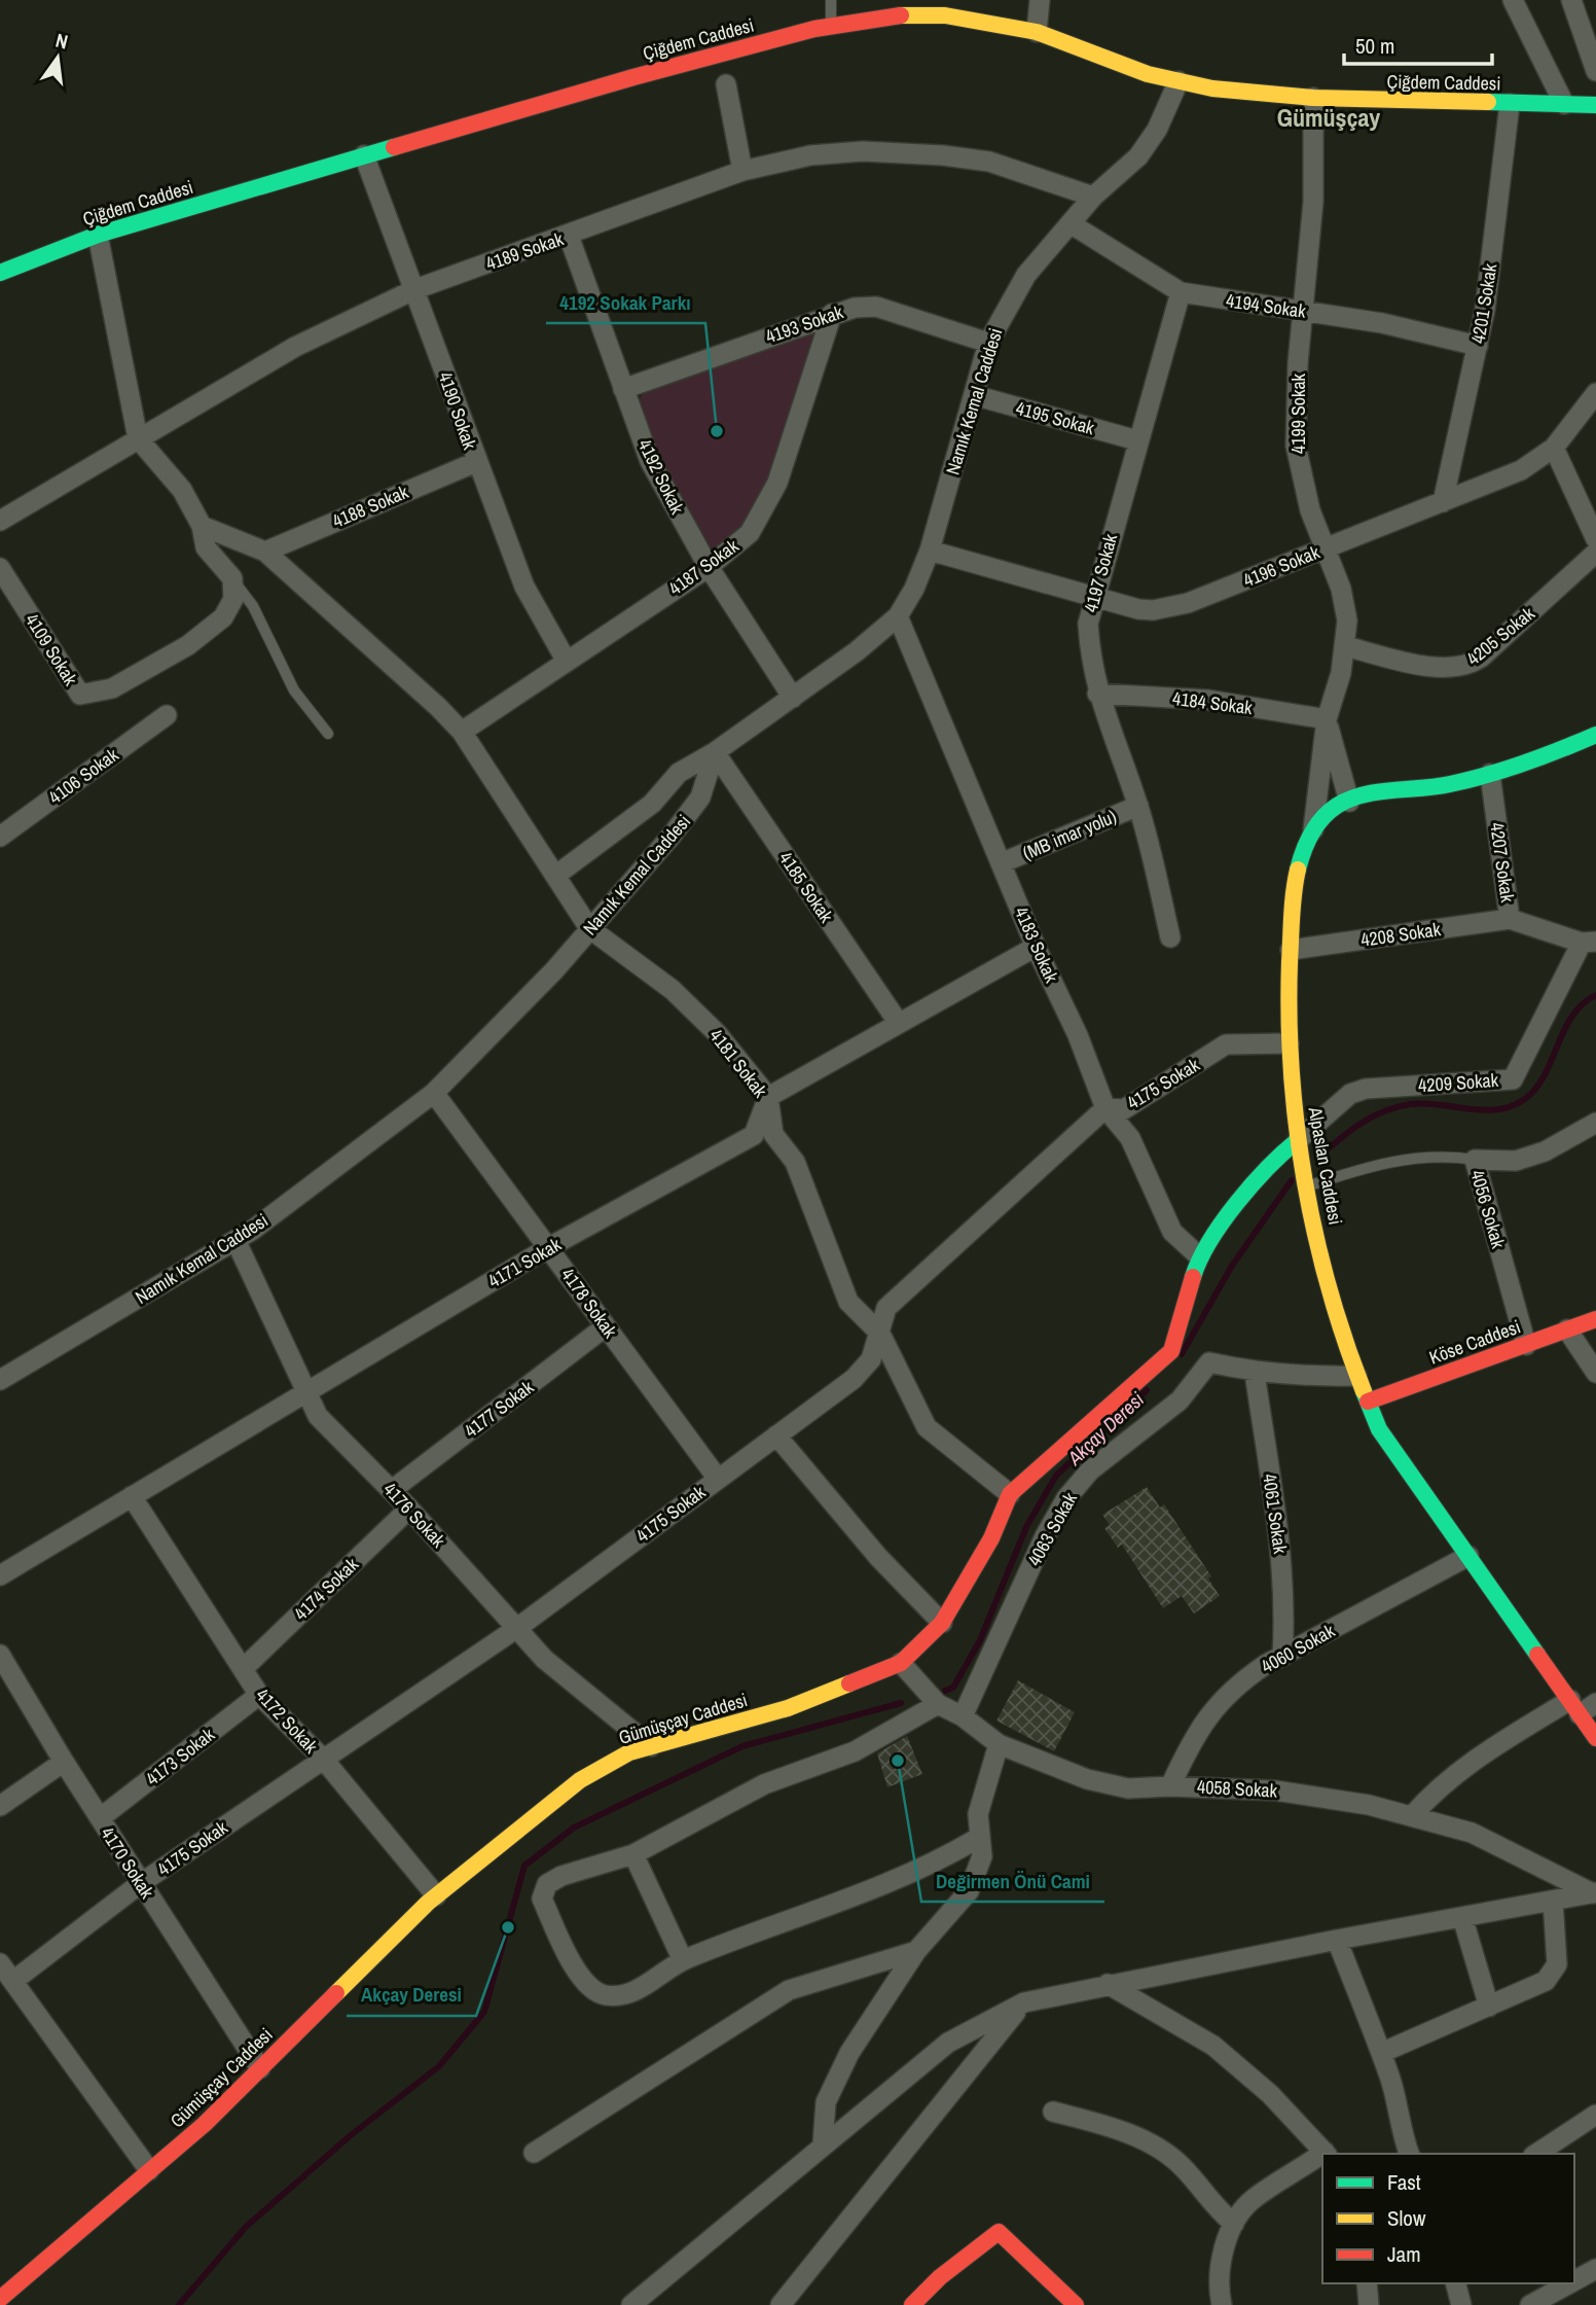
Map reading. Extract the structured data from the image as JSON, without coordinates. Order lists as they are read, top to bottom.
{
  "streets": {
    "street": [
      "Çiğdem Caddesi",
      "4189 Sokak",
      "4201 Sokak",
      "4194 Sokak",
      "4193 Sokak",
      "Namık Kemal Caddesi",
      "4190 Sokak",
      "4199 Sokak",
      "4195 Sokak",
      "4192 Sokak",
      "4188 Sokak",
      "4196 Sokak",
      "4187 Sokak",
      "4197 Sokak",
      "4205 Sokak",
      "4109 Sokak",
      "4184 Sokak",
      "4106 Sokak",
      "(MB imar yolu)",
      "4207 Sokak",
      "4185 Sokak",
      "4208 Sokak",
      "4183 Sokak",
      "4181 Sokak",
      "4209 Sokak",
      "4175 Sokak",
      "Alpaslan Caddesi",
      "4056 Sokak",
      "4171 Sokak",
      "4178 Sokak",
      "Köse Caddesi",
      "4177 Sokak",
      "4061 Sokak",
      "4176 Sokak",
      "4063 Sokak",
      "4174 Sokak",
      "4060 Sokak",
      "Gümüşçay Caddesi",
      "4172 Sokak",
      "4173 Sokak",
      "4058 Sokak",
      "4170 Sokak"
    ]
  },
  "crossings": [
    ["Çiğdem Caddesi", "4201 Sokak"],
    ["Çiğdem Caddesi", "Namık Kemal Caddesi"],
    ["Çiğdem Caddesi", "4190 Sokak"],
    ["Çiğdem Caddesi", "4199 Sokak"],
    ["4189 Sokak", "Namık Kemal Caddesi"],
    ["4189 Sokak", "4190 Sokak"],
    ["4189 Sokak", "4192 Sokak"],
    ["4201 Sokak", "4194 Sokak"],
    ["4201 Sokak", "4196 Sokak"],
    ["4194 Sokak", "Namık Kemal Caddesi"],
    ["4194 Sokak", "4199 Sokak"],
    ["4194 Sokak", "4197 Sokak"],
    ["4193 Sokak", "Namık Kemal Caddesi"],
    ["4193 Sokak", "4192 Sokak"],
    ["4193 Sokak", "4187 Sokak"],
    ["Namık Kemal Caddesi", "4195 Sokak"],
    ["Namık Kemal Caddesi", "4192 Sokak"],
    ["Namık Kemal Caddesi", "4196 Sokak"],
    ["Namık Kemal Caddesi", "4185 Sokak"],
    ["Namık Kemal Caddesi", "4183 Sokak"],
    ["Namık Kemal Caddesi", "4181 Sokak"],
    ["Namık Kemal Caddesi", "4178 Sokak"],
    ["Namık Kemal Caddesi", "4176 Sokak"],
    ["4190 Sokak", "4188 Sokak"],
    ["4190 Sokak", "4187 Sokak"],
    ["4199 Sokak", "4196 Sokak"],
    ["4199 Sokak", "4205 Sokak"],
    ["4199 Sokak", "4184 Sokak"],
    ["4199 Sokak", "Alpaslan Caddesi"],
    ["4195 Sokak", "4197 Sokak"],
    ["4192 Sokak", "4187 Sokak"],
    ["4188 Sokak", "4181 Sokak"],
    ["4196 Sokak", "4197 Sokak"],
    ["4187 Sokak", "4181 Sokak"],
    ["4197 Sokak", "4184 Sokak"],
    ["4197 Sokak", "(MB imar yolu)"],
    ["(MB imar yolu)", "4183 Sokak"],
    ["4207 Sokak", "4208 Sokak"],
    ["4207 Sokak", "4209 Sokak"],
    ["4207 Sokak", "Alpaslan Caddesi"],
    ["4208 Sokak", "Alpaslan Caddesi"],
    ["4183 Sokak", "4175 Sokak"],
    ["4183 Sokak", "Gümüşçay Caddesi"],
    ["4181 Sokak", "4175 Sokak"],
    ["4181 Sokak", "4171 Sokak"],
    ["4181 Sokak", "Gümüşçay Caddesi"],
    ["4209 Sokak", "Alpaslan Caddesi"],
    ["4209 Sokak", "Gümüşçay Caddesi"],
    ["4175 Sokak", "Alpaslan Caddesi"],
    ["4175 Sokak", "4178 Sokak"],
    ["4175 Sokak", "4176 Sokak"],
    ["4175 Sokak", "4172 Sokak"],
    ["4175 Sokak", "4170 Sokak"],
    ["Alpaslan Caddesi", "Köse Caddesi"],
    ["Alpaslan Caddesi", "4063 Sokak"],
    ["Alpaslan Caddesi", "4060 Sokak"],
    ["Alpaslan Caddesi", "Gümüşçay Caddesi"],
    ["4056 Sokak", "Köse Caddesi"],
    ["4171 Sokak", "4178 Sokak"],
    ["4171 Sokak", "4176 Sokak"],
    ["4171 Sokak", "4172 Sokak"],
    ["4178 Sokak", "4177 Sokak"],
    ["4177 Sokak", "4176 Sokak"],
    ["4061 Sokak", "4063 Sokak"],
    ["4061 Sokak", "4060 Sokak"],
    ["4176 Sokak", "4174 Sokak"],
    ["4176 Sokak", "Gümüşçay Caddesi"],
    ["4063 Sokak", "4058 Sokak"],
    ["4174 Sokak", "4172 Sokak"],
    ["4060 Sokak", "4058 Sokak"],
    ["Gümüşçay Caddesi", "4172 Sokak"],
    ["Gümüşçay Caddesi", "4058 Sokak"],
    ["Gümüşçay Caddesi", "4170 Sokak"],
    ["4172 Sokak", "4173 Sokak"],
    ["4173 Sokak", "4170 Sokak"]
  ],
  "districts": ["Gümüşçay"],
  "water": ["Akçay Deresi"],
  "places": ["4192 Sokak Parkı", "Değirmen Önü Cami", "Akçay Deresi"],
  "legend": ["Fast", "Slow", "Jam"],
  "scale_bar": "50 m",
  "north": "top"
}
